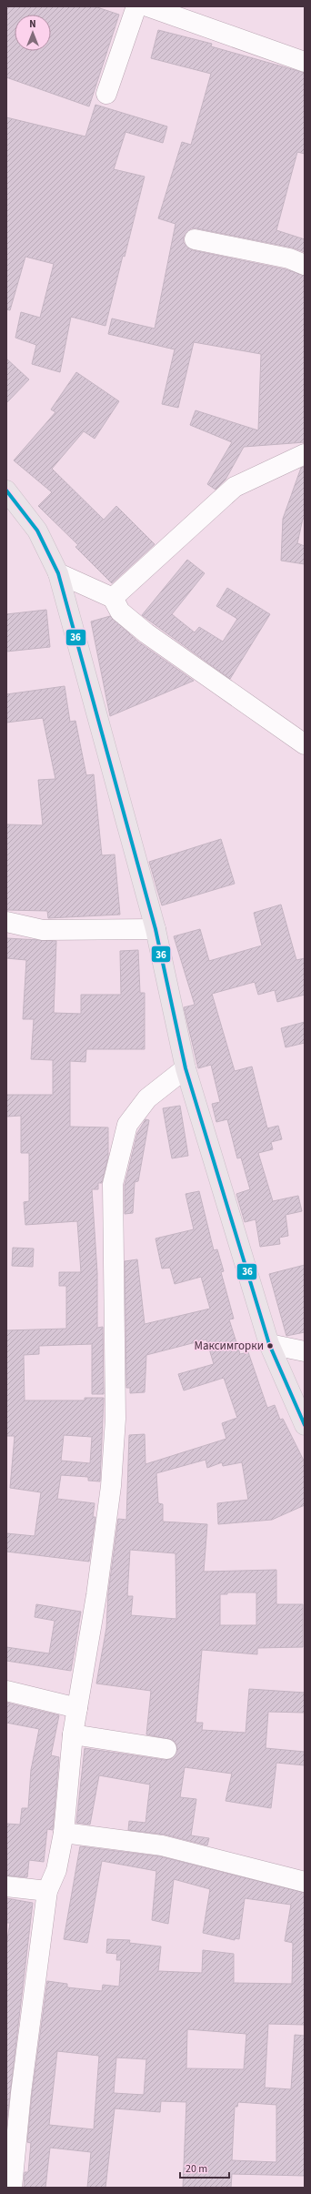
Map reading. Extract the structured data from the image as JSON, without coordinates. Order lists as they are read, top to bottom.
{
  "places": ["Максимгорки"],
  "lines": ["transit line 36"],
  "scale_bar": "20 m",
  "north": "top"
}
